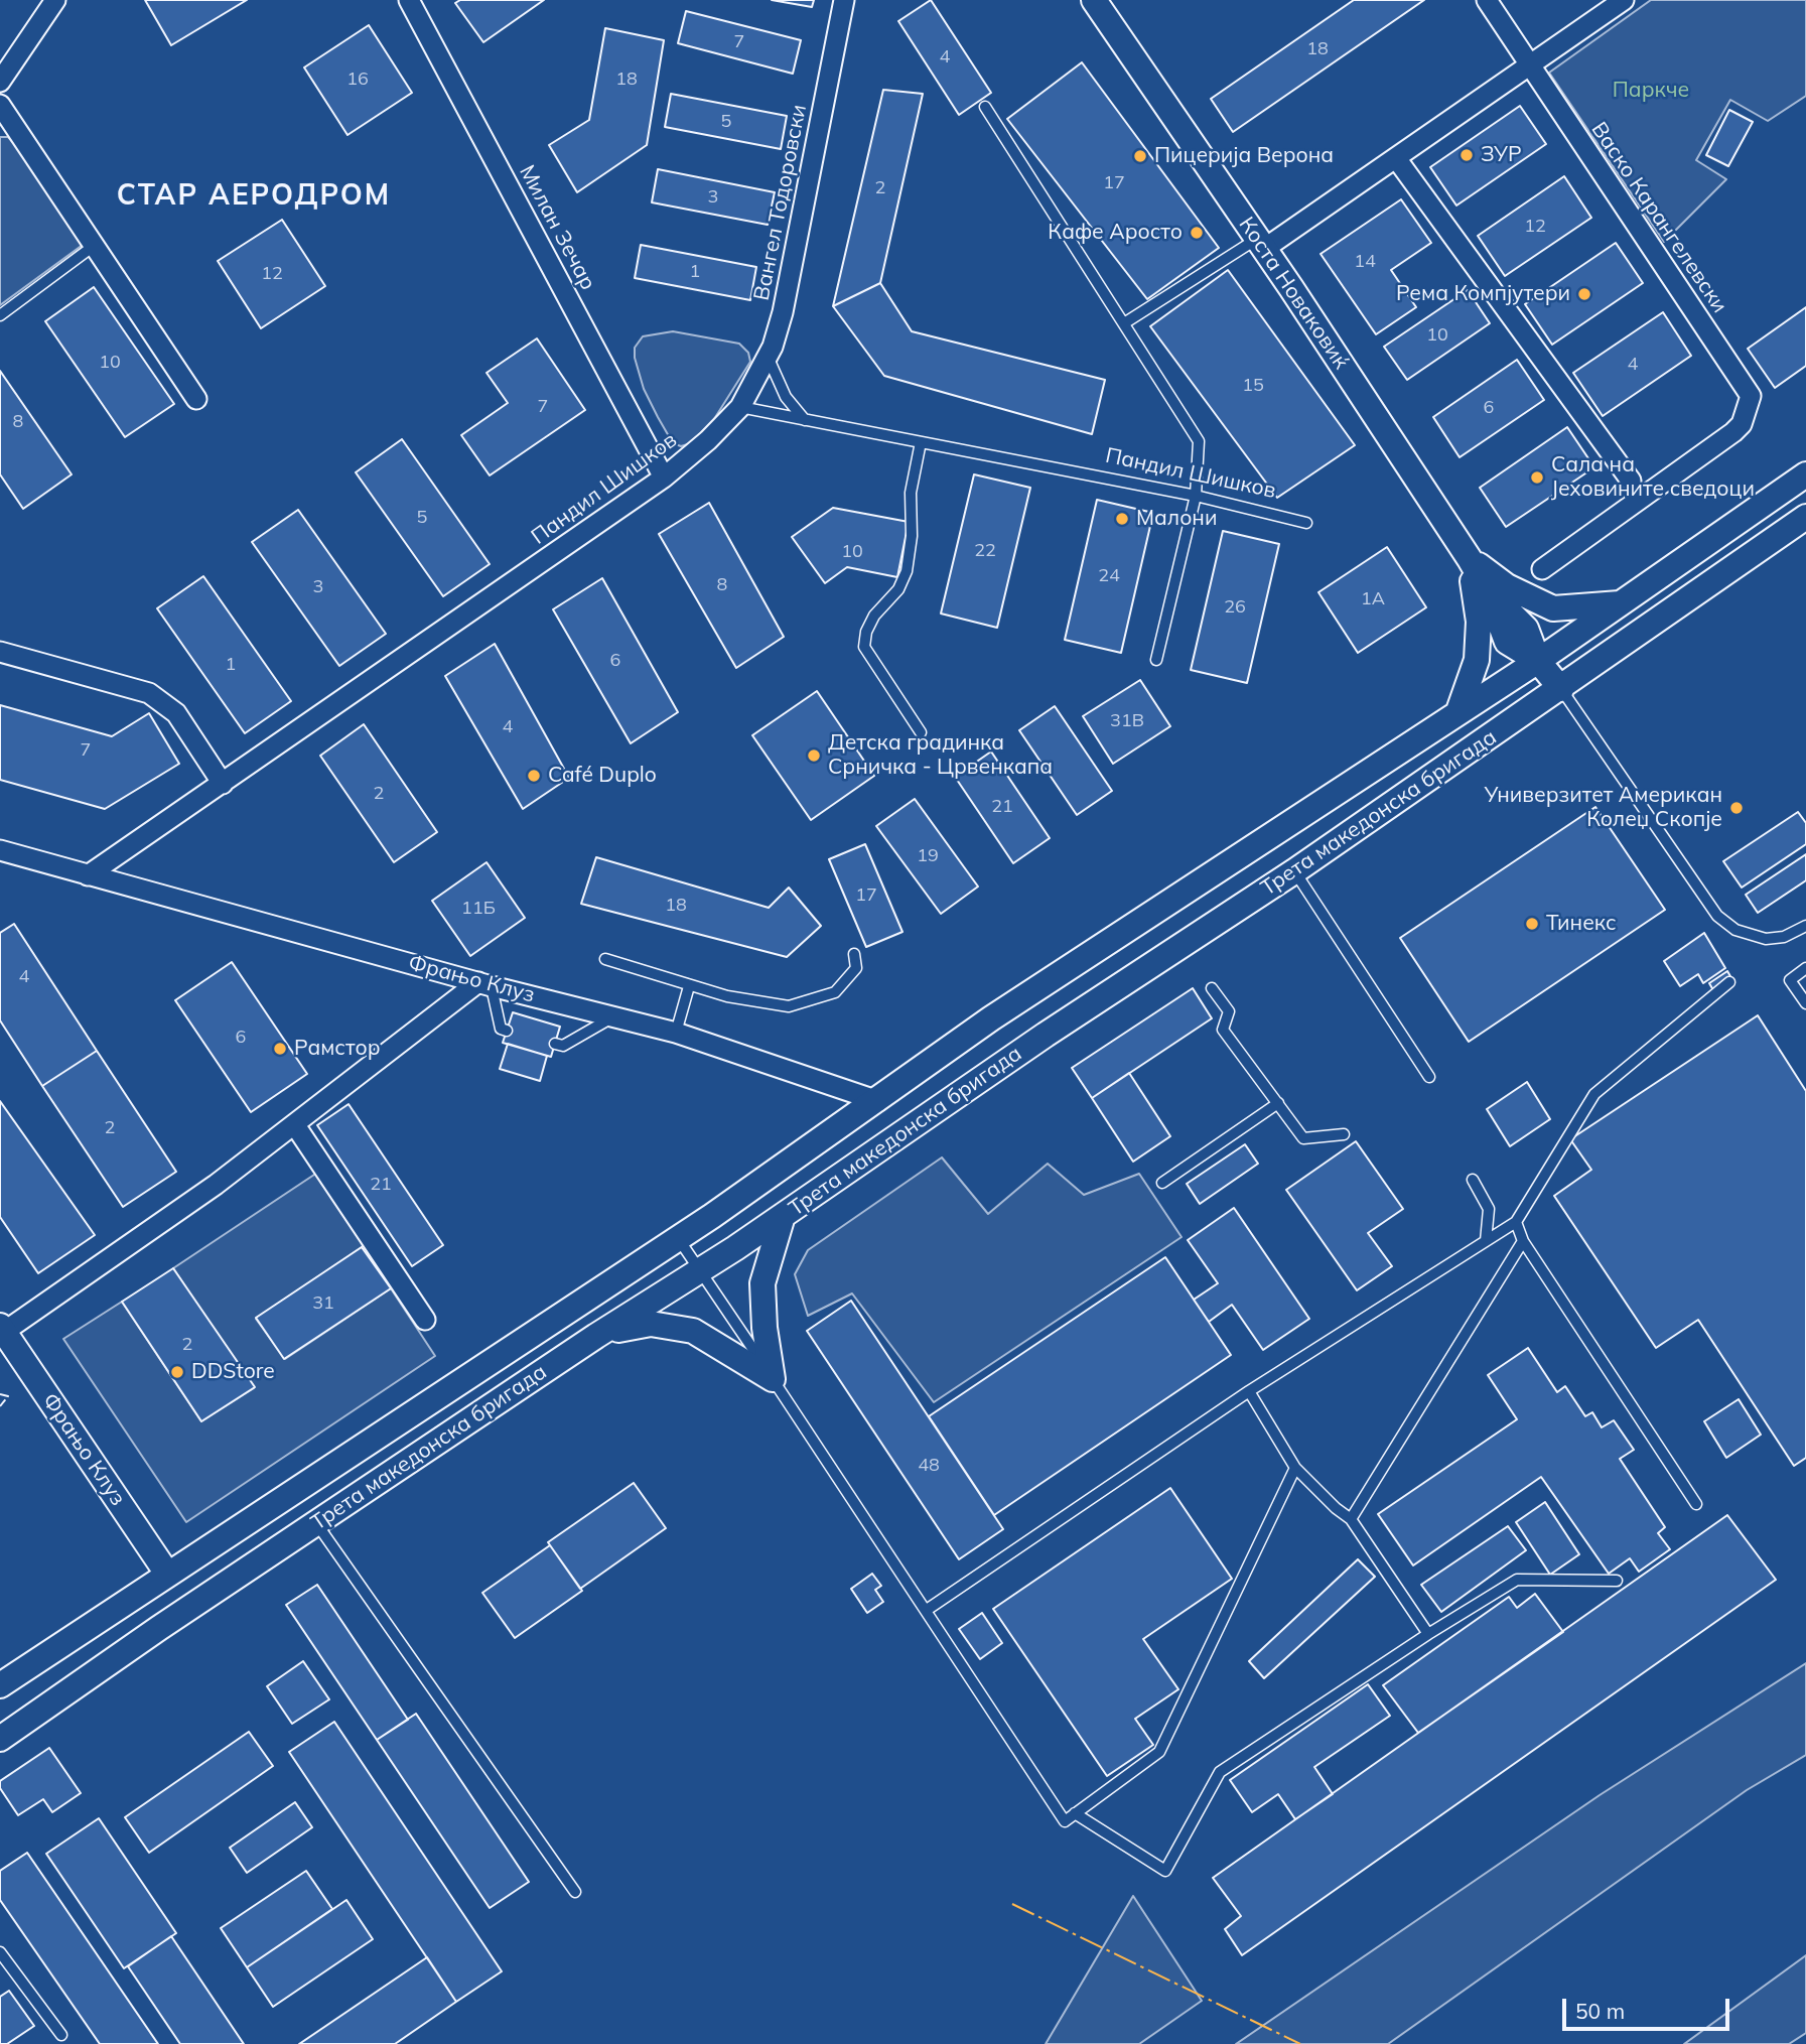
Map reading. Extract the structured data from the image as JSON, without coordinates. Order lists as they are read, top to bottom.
{
  "streets": {
    "street": [
      "Вангел Тодоровски",
      "Васко Карангелевски",
      "Милан Зечар",
      "Коста Новаковиќ",
      "Пандил Шишков",
      "Трета македонска бригада",
      "Фрањо Клуз"
    ]
  },
  "crossings": [
    ["Вангел Тодоровски", "Пандил Шишков"],
    ["Милан Зечар", "Пандил Шишков"],
    ["Коста Новаковиќ", "Трета македонска бригада"],
    ["Пандил Шишков", "Фрањо Клуз"],
    ["Трета македонска бригада", "Фрањо Клуз"]
  ],
  "districts": ["СТАР АЕРОДРОМ"],
  "parks": ["Паркче"],
  "places": [
    "ЗУР",
    "Пицерија Верона",
    "Кафе Аросто",
    "Рема Компјутери",
    "Сала на Јеховините сведоци",
    "Малони",
    "Детска градинка Срничка - Црвенкапа",
    "Café Duplo",
    "Универзитет Американ Колеџ Скопје",
    "Тинекс",
    "Рамстор",
    "DDStore"
  ],
  "house_numbers": [
    "7",
    "18",
    "4",
    "16",
    "18",
    "5",
    "17",
    "2",
    "3",
    "12",
    "14",
    "1",
    "12",
    "10",
    "10",
    "4",
    "15",
    "7",
    "6",
    "8",
    "5",
    "22",
    "10",
    "24",
    "8",
    "3",
    "1А",
    "26",
    "6",
    "1",
    "31B",
    "4",
    "7",
    "2",
    "21",
    "19",
    "17",
    "18",
    "11Б",
    "4",
    "6",
    "2",
    "21",
    "31",
    "2",
    "48"
  ],
  "scale_bar": "50 m"
}
